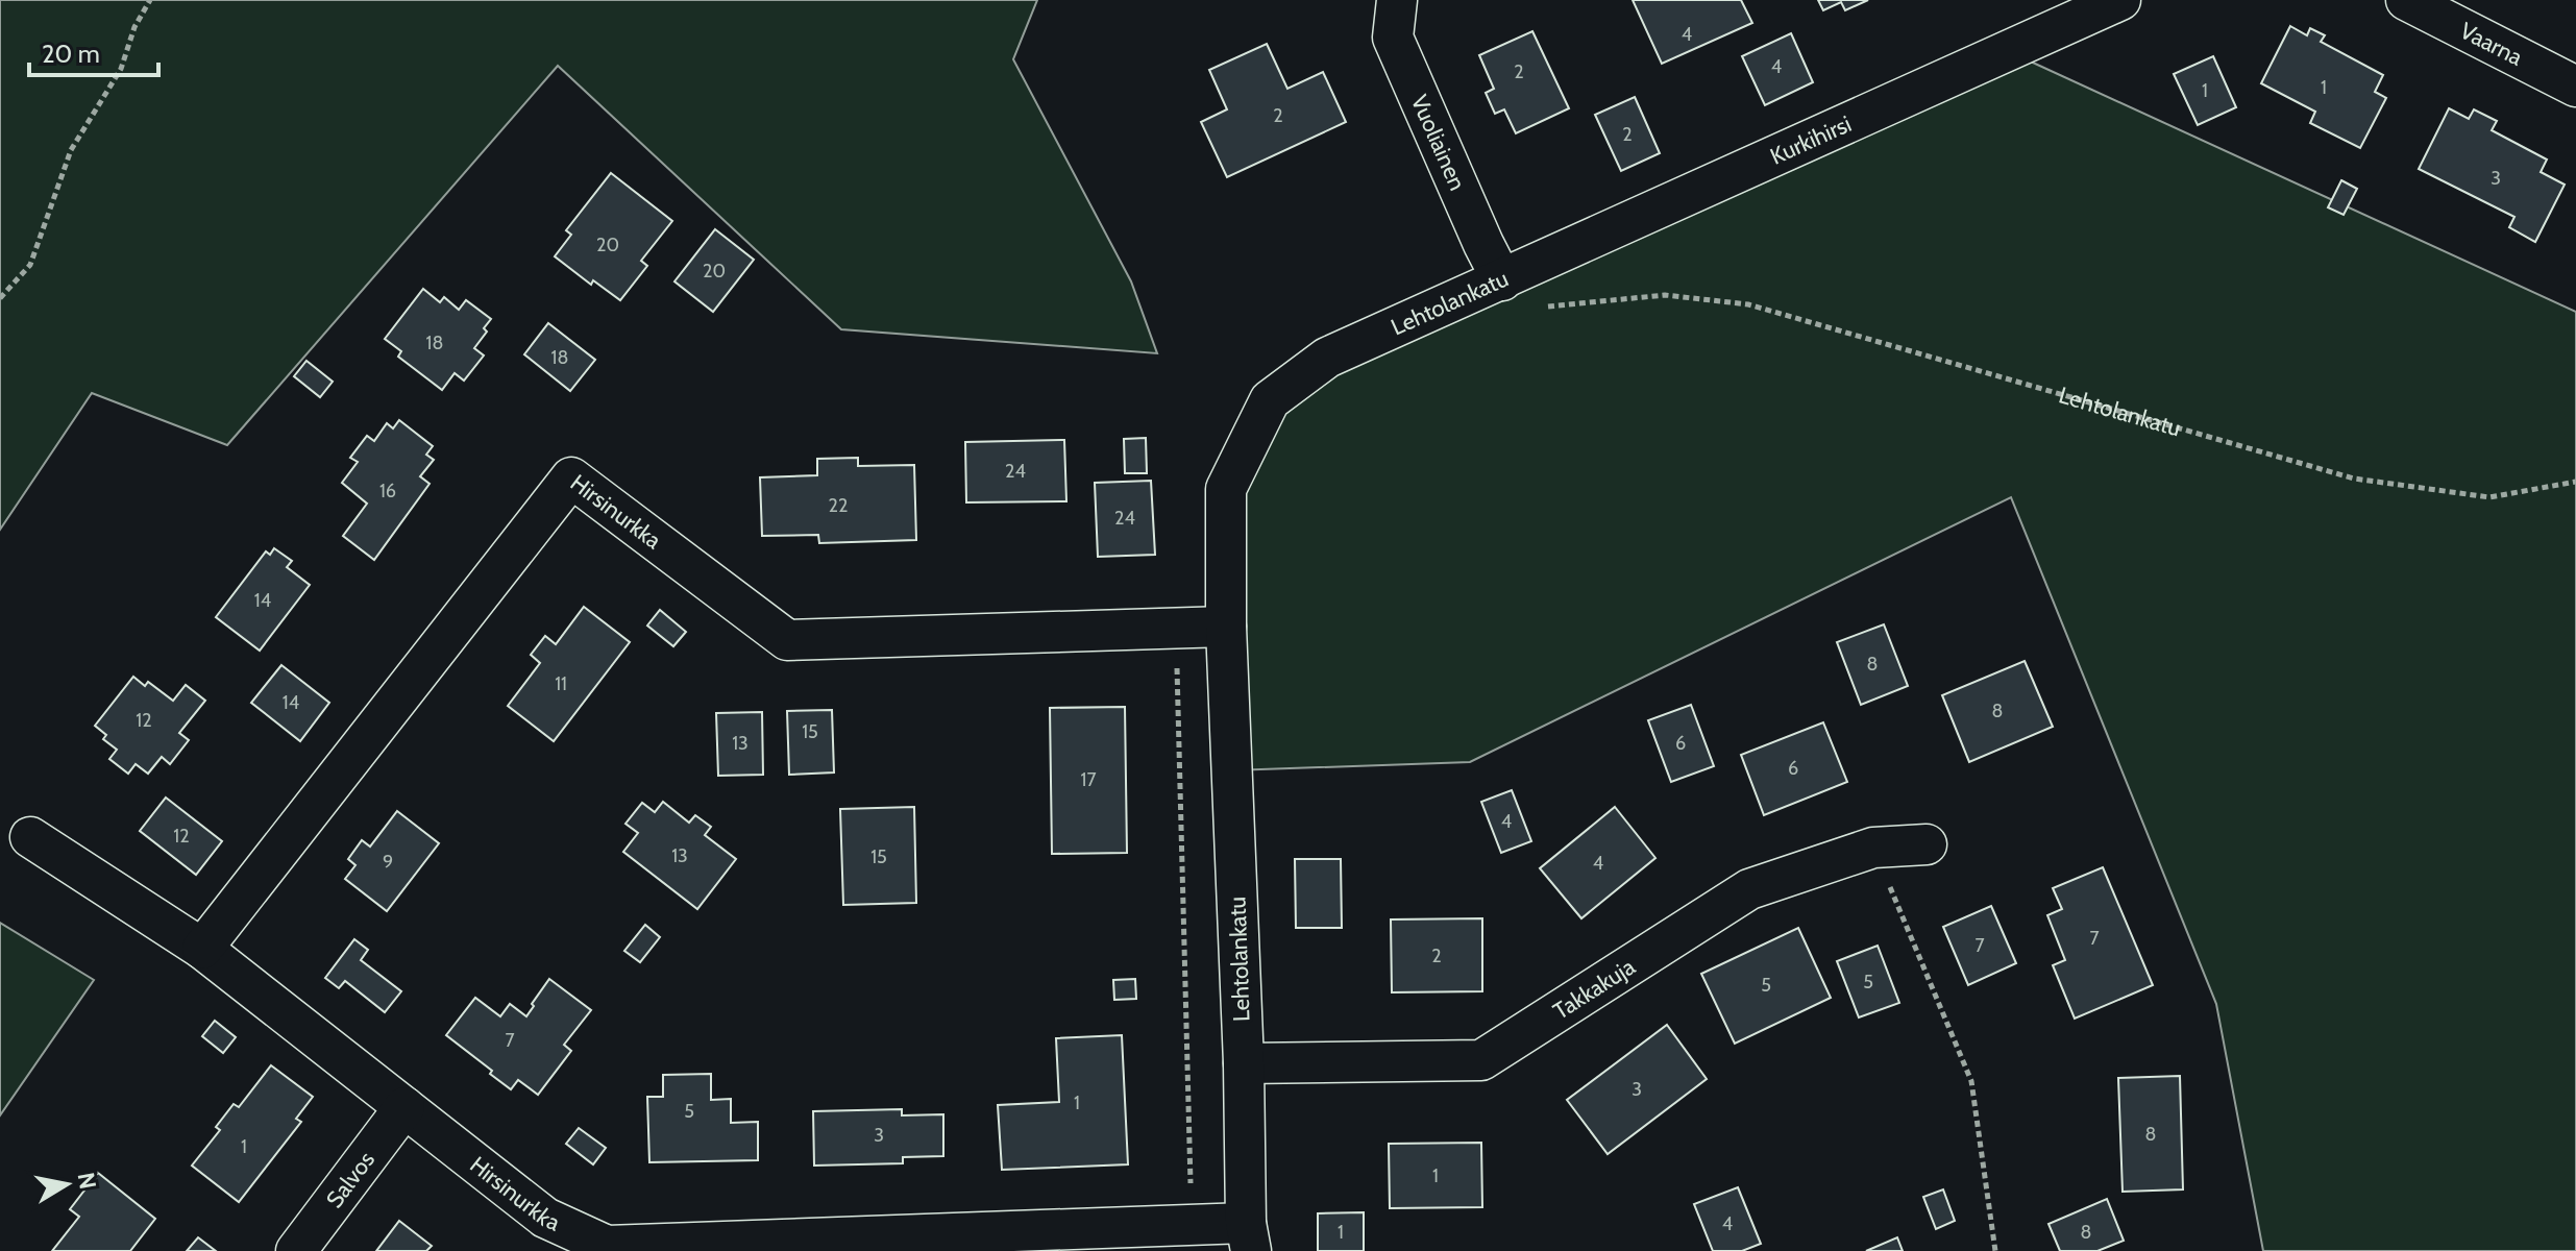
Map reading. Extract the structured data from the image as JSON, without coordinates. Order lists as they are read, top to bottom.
{
  "streets": {
    "street": [
      "Vaarna",
      "Kurkihirsi",
      "Vuoliainen",
      "Lehtolankatu",
      "Hirsinurkka",
      "Takkakuja",
      "Salvos"
    ]
  },
  "crossings": [
    ["Kurkihirsi", "Vuoliainen"],
    ["Kurkihirsi", "Lehtolankatu"],
    ["Vuoliainen", "Lehtolankatu"],
    ["Lehtolankatu", "Hirsinurkka"],
    ["Lehtolankatu", "Takkakuja"],
    ["Hirsinurkka", "Salvos"]
  ],
  "house_numbers": [
    "4",
    "4",
    "2",
    "1",
    "1",
    "2",
    "2",
    "3",
    "20",
    "20",
    "18",
    "18",
    "24",
    "16",
    "22",
    "24",
    "14",
    "8",
    "11",
    "14",
    "8",
    "12",
    "15",
    "13",
    "6",
    "6",
    "17",
    "4",
    "12",
    "13",
    "15",
    "9",
    "4",
    "7",
    "7",
    "2",
    "5",
    "5",
    "7",
    "3",
    "1",
    "5",
    "8",
    "3",
    "1",
    "1",
    "4",
    "1",
    "8"
  ],
  "scale_bar": "20 m",
  "north": "right"
}
